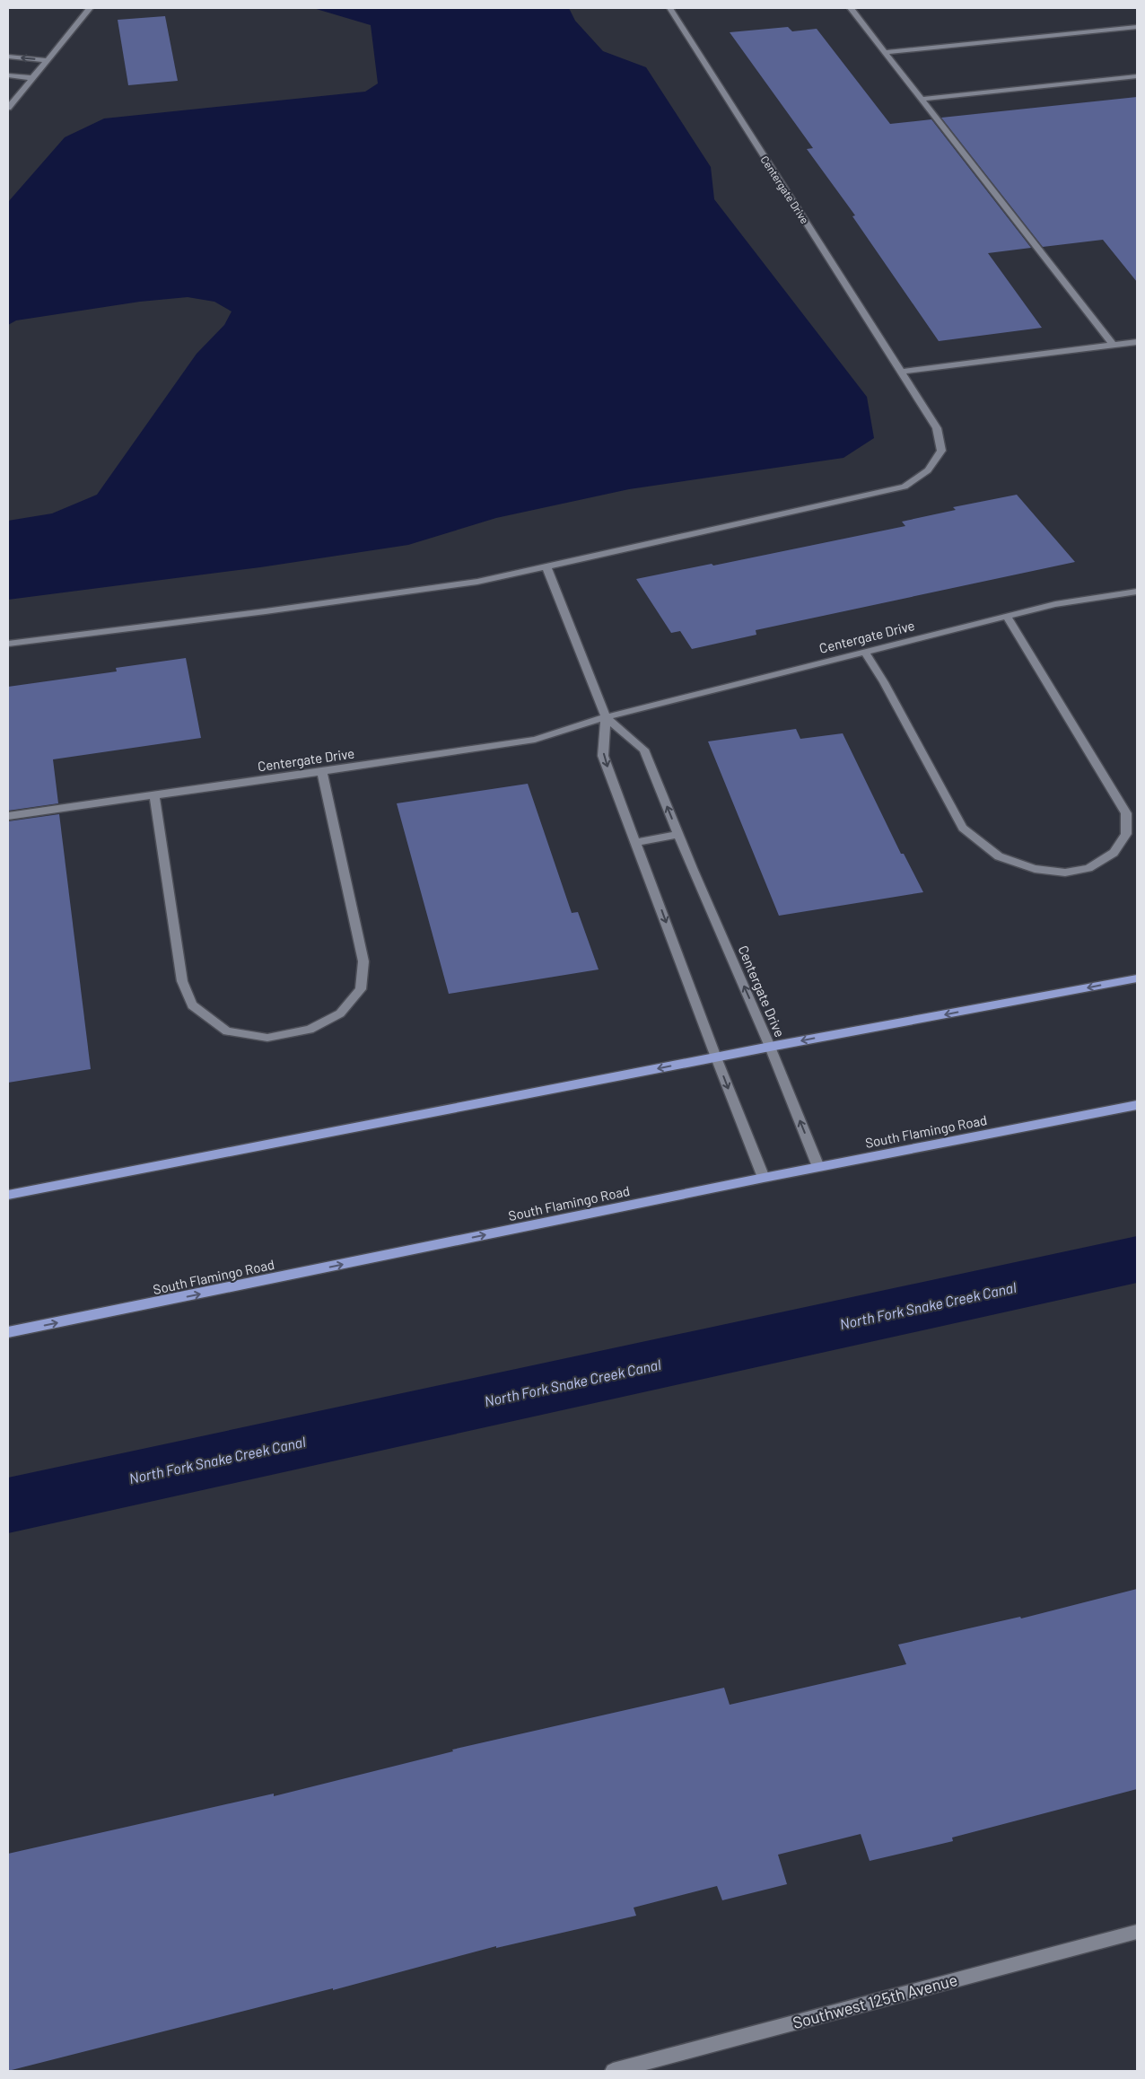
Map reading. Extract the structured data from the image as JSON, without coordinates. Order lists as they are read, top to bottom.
{
  "streets": {
    "main road": ["South Flamingo Road"],
    "street": ["Centergate Drive", "Southwest 125th Avenue"]
  },
  "crossings": [
    ["Centergate Drive", "South Flamingo Road"]
  ],
  "one_way": ["South Flamingo Road"],
  "water": ["North Fork Snake Creek Canal"]
}
